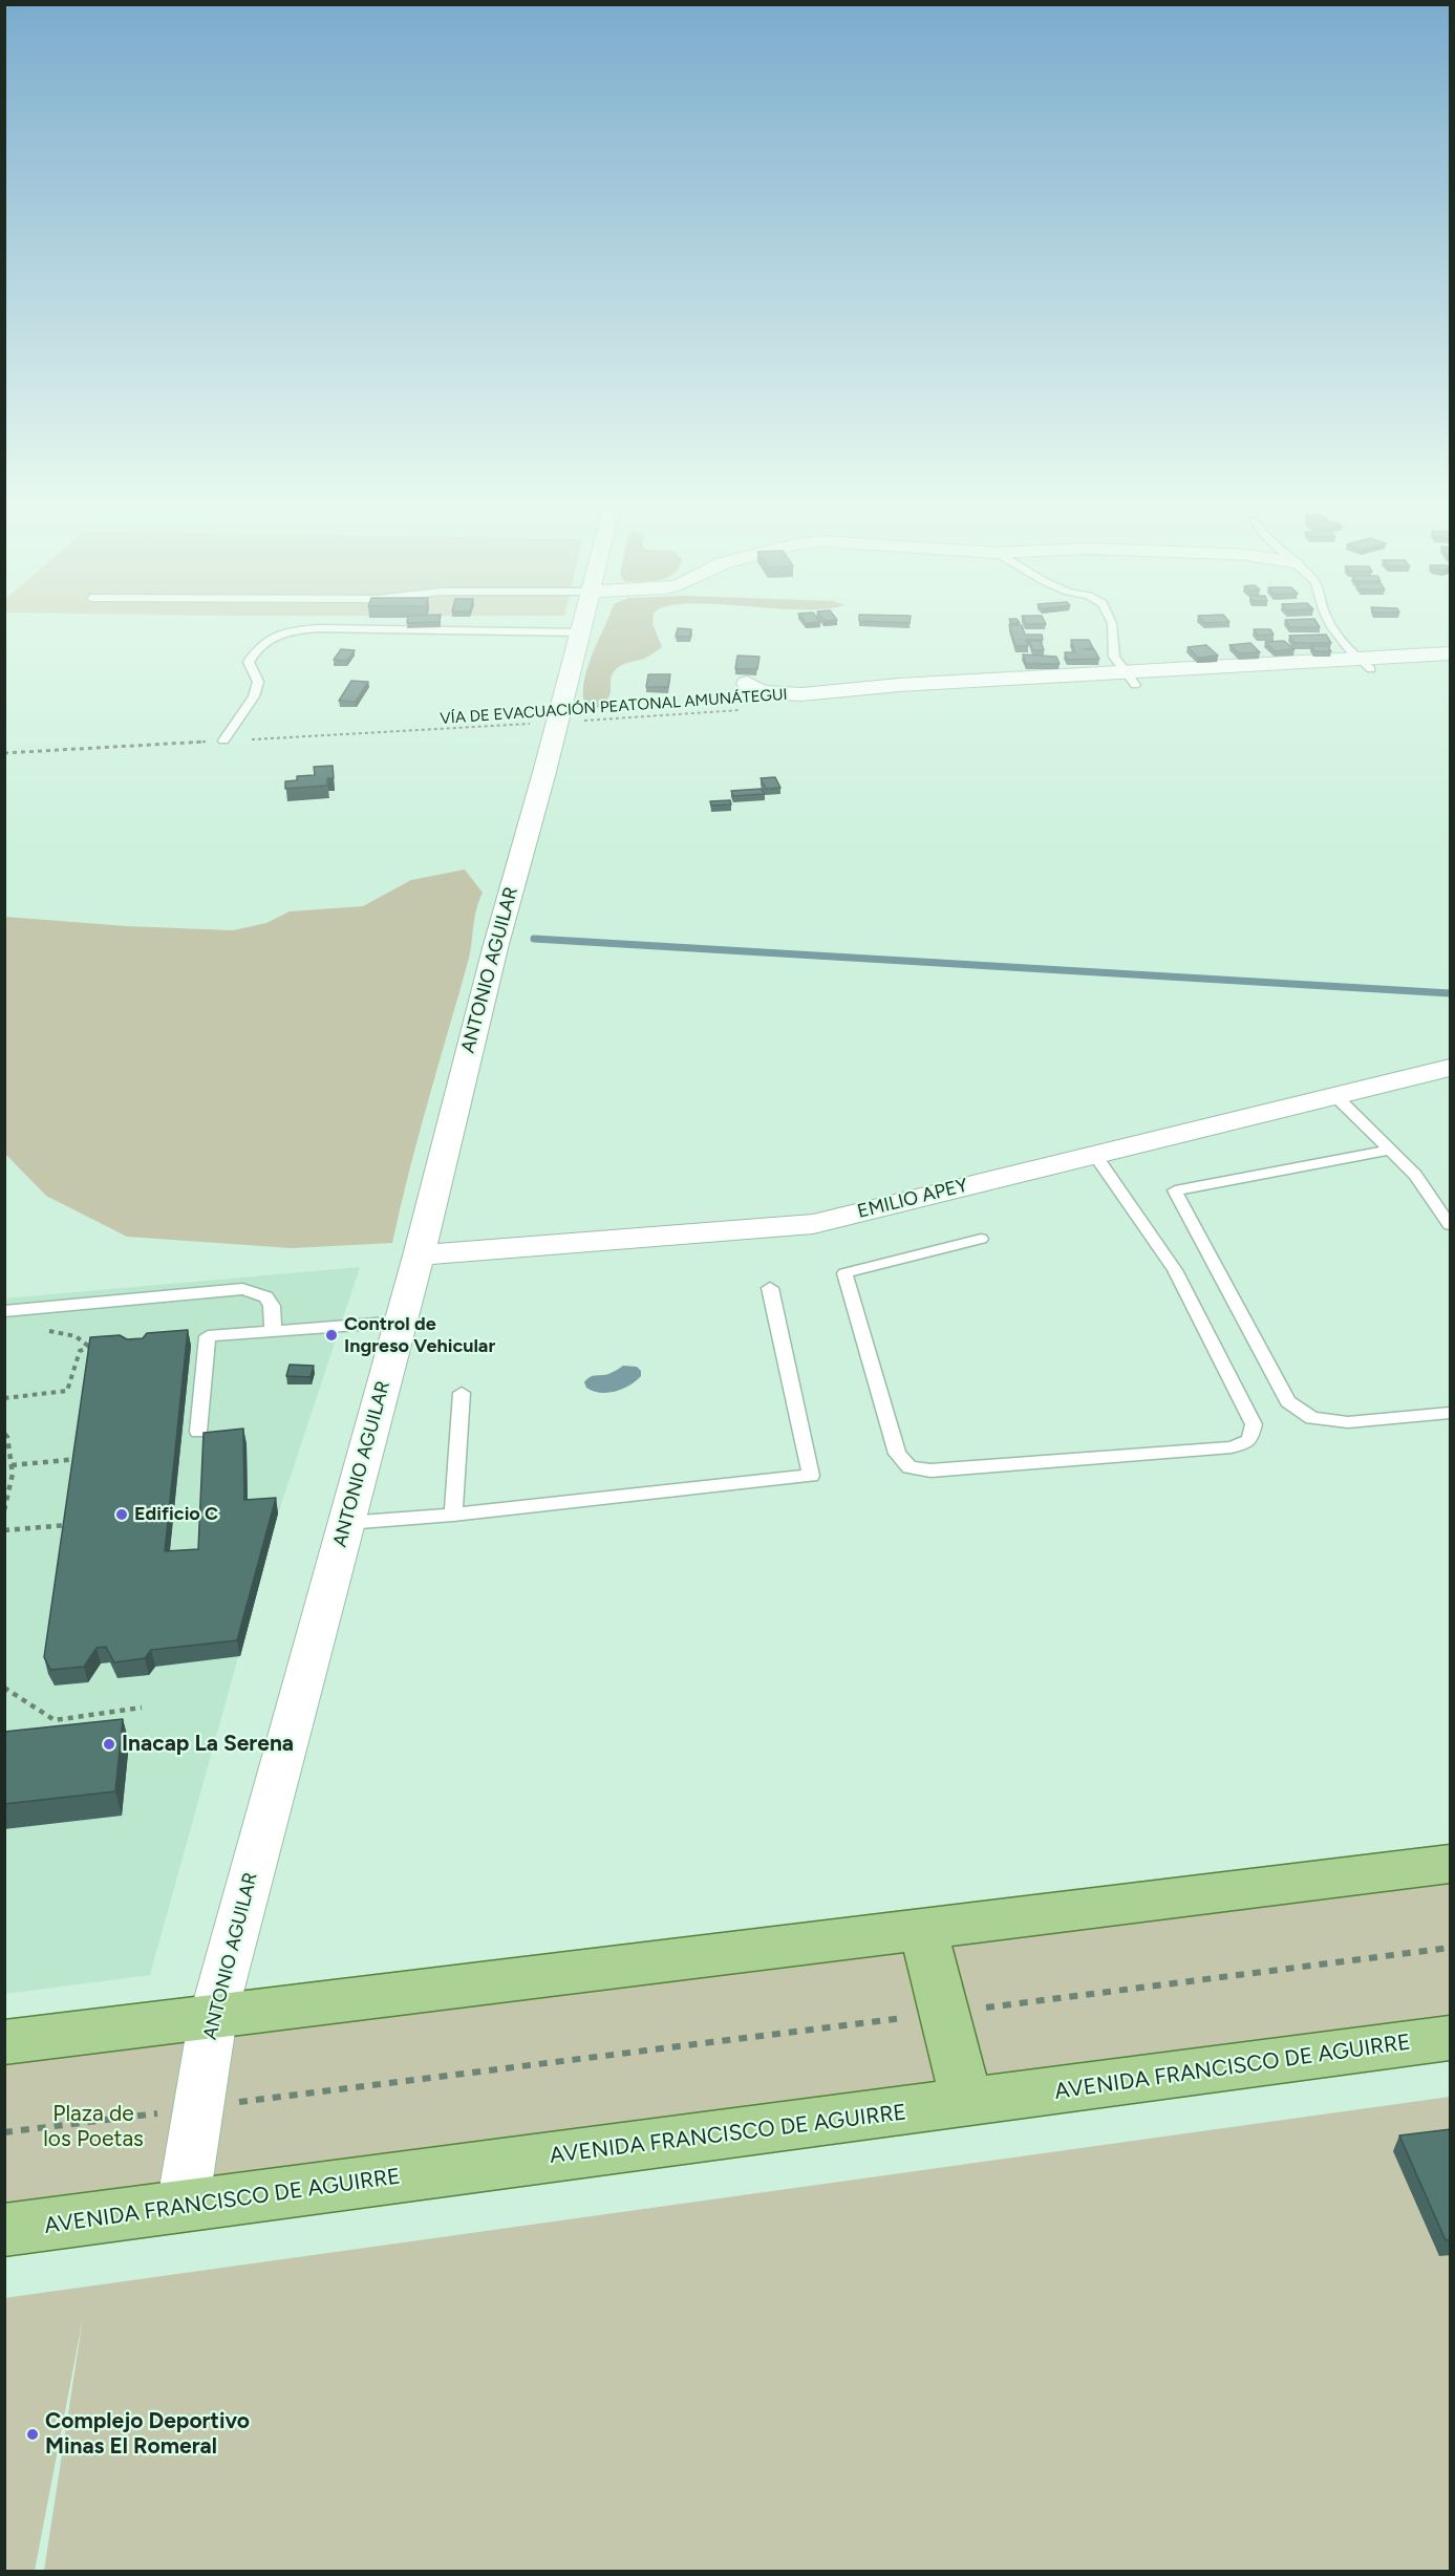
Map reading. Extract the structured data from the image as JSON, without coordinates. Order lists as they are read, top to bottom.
{
  "streets": {
    "main road": ["AVENIDA FRANCISCO DE AGUIRRE"],
    "street": ["ANTONIO AGUILAR", "EMILIO APEY"],
    "path": ["VÍA DE EVACUACIÓN PEATONAL AMUNÁTEGUI"]
  },
  "crossings": [
    ["VÍA DE EVACUACIÓN PEATONAL AMUNÁTEGUI", "ANTONIO AGUILAR"],
    ["ANTONIO AGUILAR", "EMILIO APEY"],
    ["ANTONIO AGUILAR", "AVENIDA FRANCISCO DE AGUIRRE"]
  ],
  "parks": ["Plaza de los Poetas"],
  "places": [
    "Control de Ingreso Vehicular",
    "Edificio C",
    "Inacap La Serena",
    "Complejo Deportivo Minas El Romeral"
  ]
}
